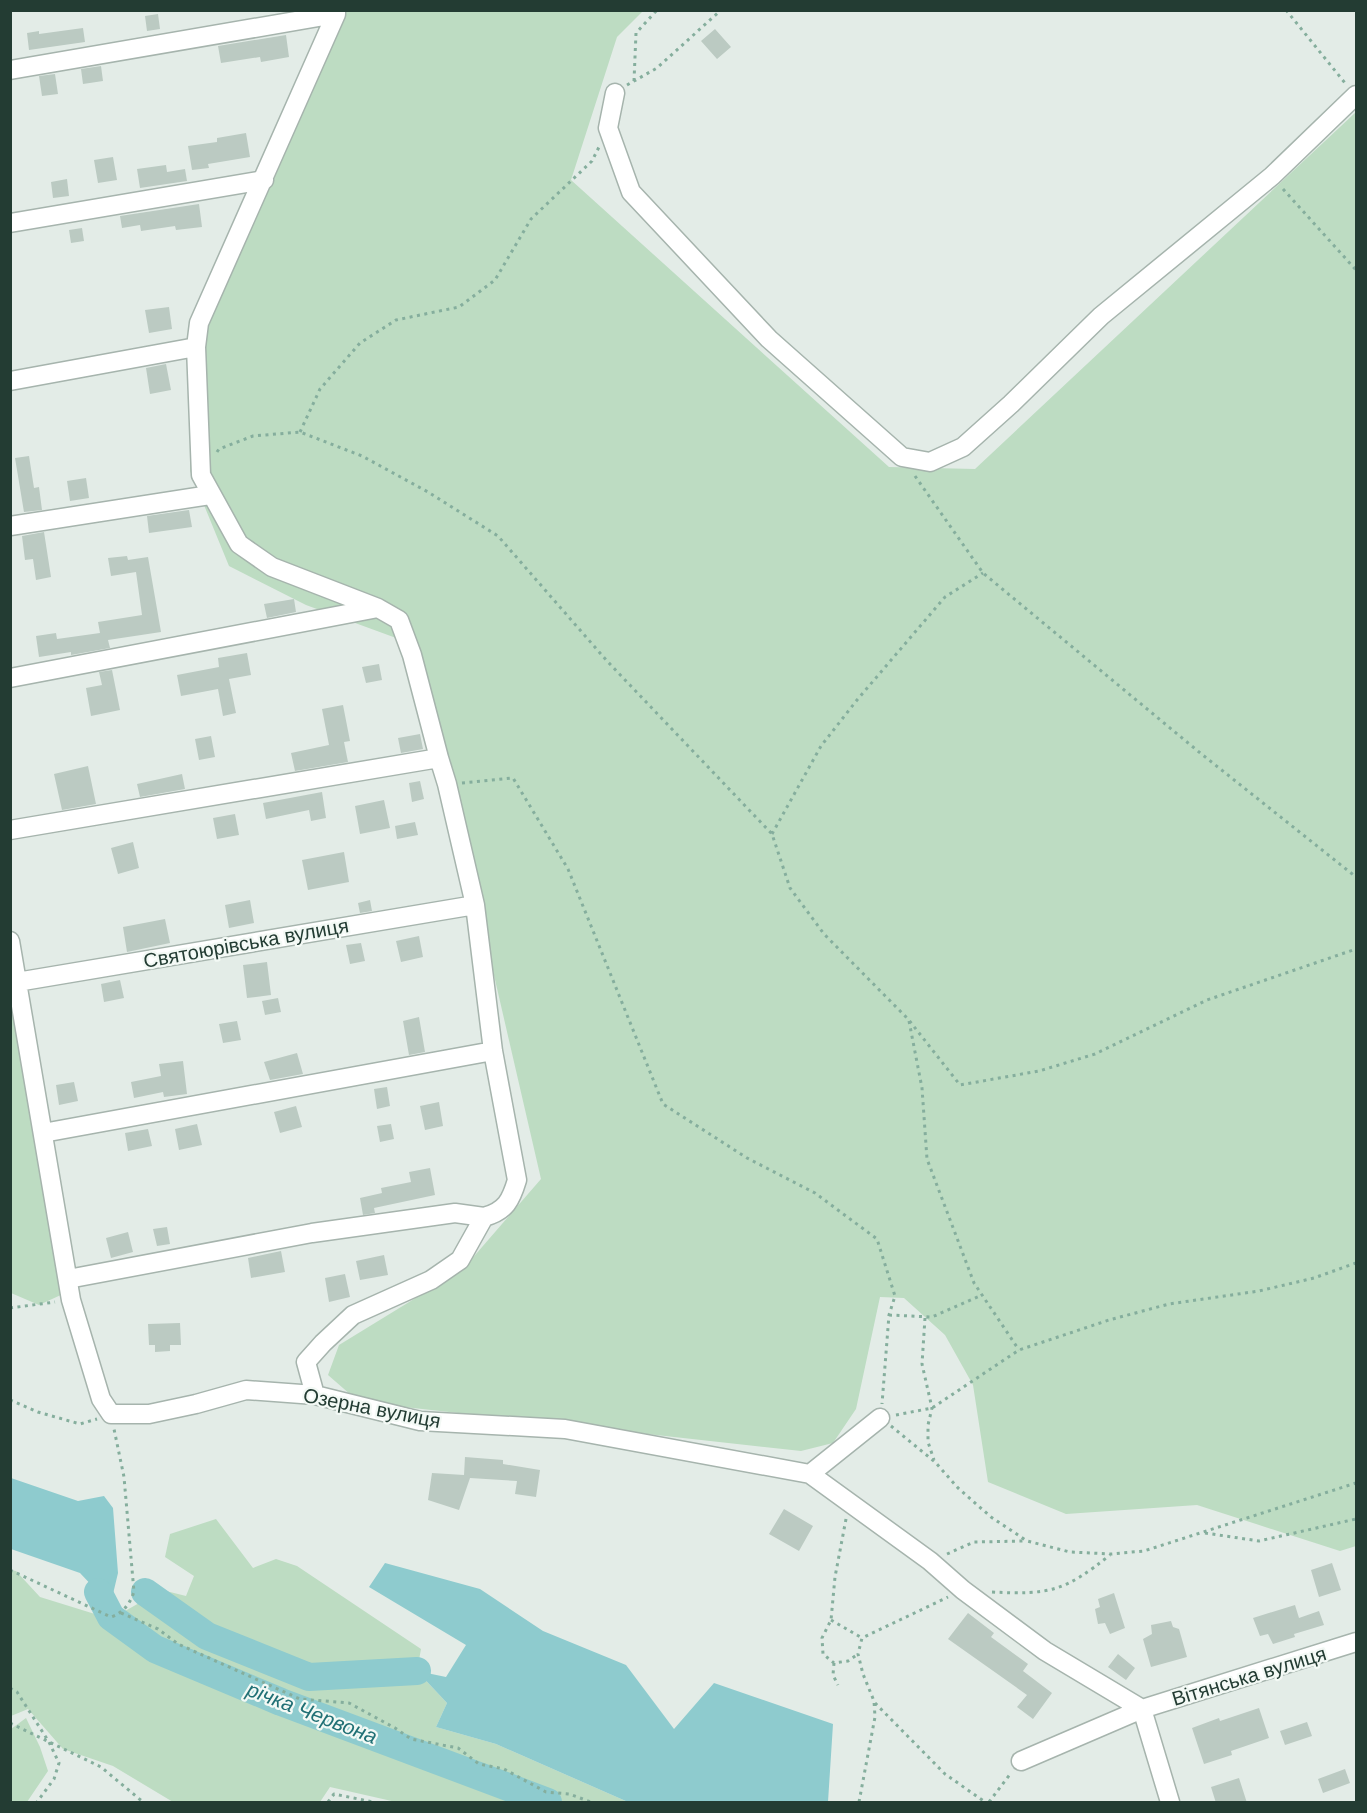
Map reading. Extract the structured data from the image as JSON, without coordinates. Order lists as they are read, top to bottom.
{
  "streets": {
    "street": ["Святоюрівська вулиця", "Озерна вулиця", "Вітянська вулиця"]
  },
  "water": ["річка Червона"]
}
